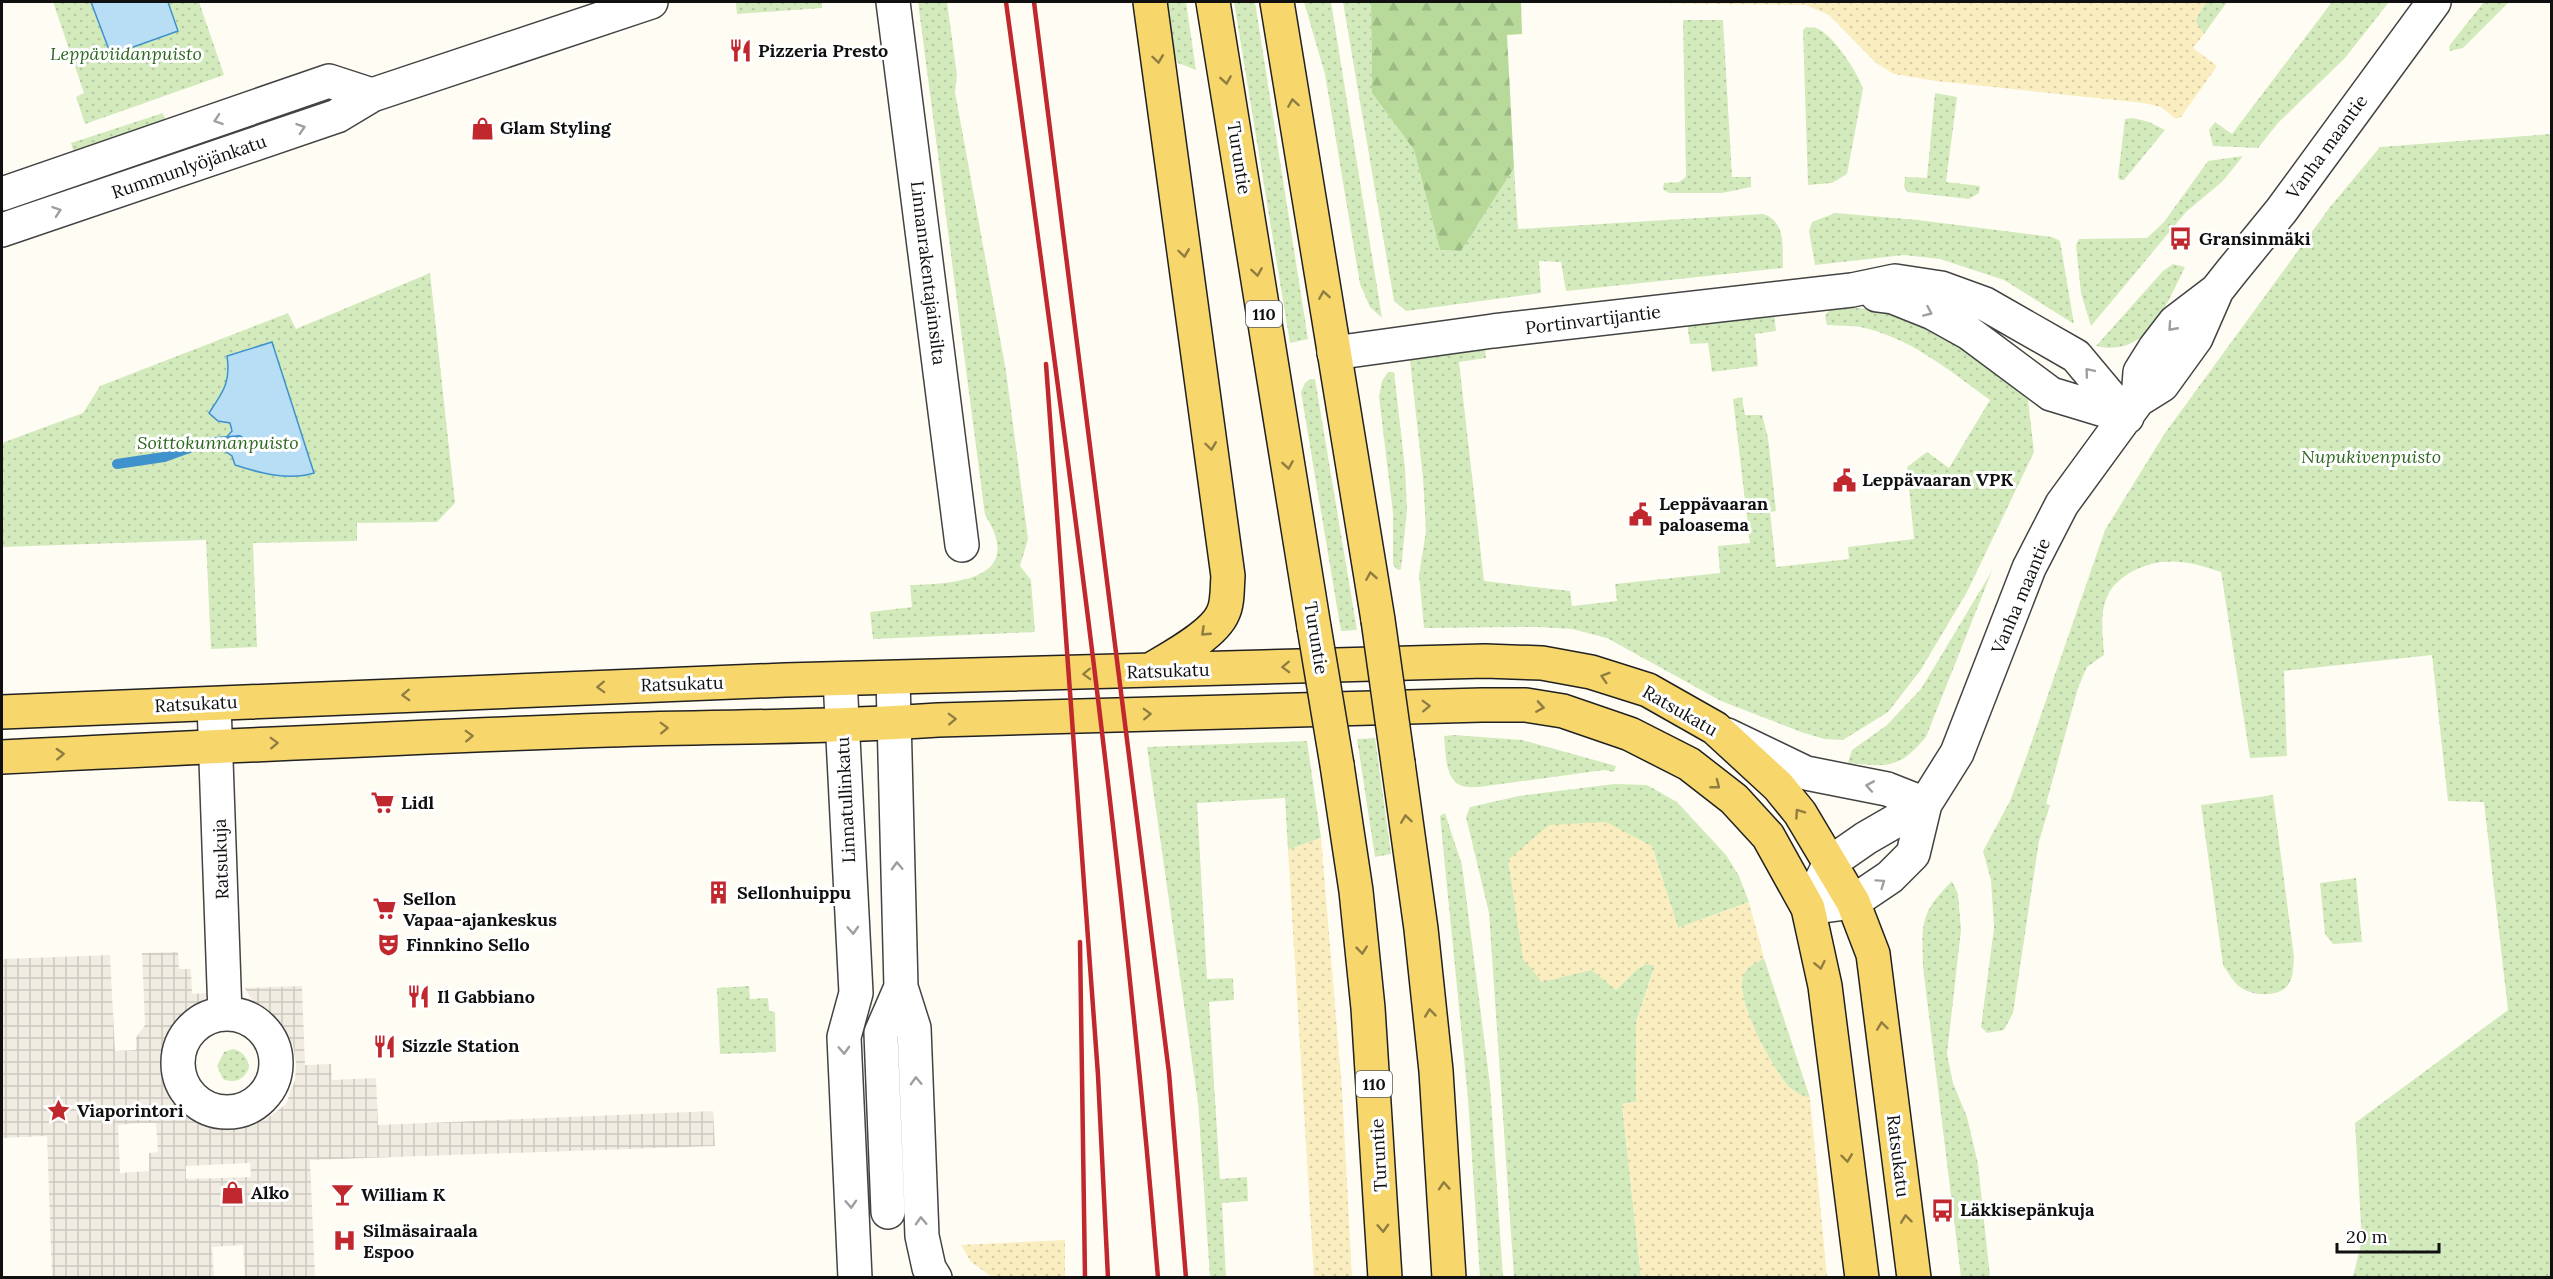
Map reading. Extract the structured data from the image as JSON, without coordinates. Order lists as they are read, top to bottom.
{
  "streets": {
    "main road": ["Turuntie", "110", "Ratsukatu"],
    "street": [
      "Vanha maantie",
      "Rummunlyöjänkatu",
      "Linnanrakentajainsilta",
      "Portinvartijantie",
      "Linnatullinkatu",
      "Ratsukuja"
    ]
  },
  "crossings": [
    ["Vanha maantie", "Portinvartijantie"],
    ["Vanha maantie", "Ratsukatu"],
    ["Ratsukatu", "Linnatullinkatu"],
    ["Ratsukatu", "Ratsukuja"]
  ],
  "parks": ["Leppäviidanpuisto", "Soittokunnanpuisto", "Nupukivenpuisto"],
  "places": {
    "restaurant": ["Pizzeria Presto", "Il Gabbiano", "Sizzle Station"],
    "shop": ["Glam Styling", "Alko"],
    "bus stop": ["Gransinmäki", "Läkkisepänkuja"],
    "public building": ["Leppävaaran VPK", "Leppävaaran paloasema"],
    "supermarket": ["Lidl", "Sellon Vapaa-ajankeskus"],
    "building": ["Sellonhuippu"],
    "theatre": ["Finnkino Sello"],
    "place": ["Viaporintori"],
    "bar": ["William K"],
    "hospital": ["Silmäsairaala Espoo"]
  },
  "scale_bar": "20 m"
}
